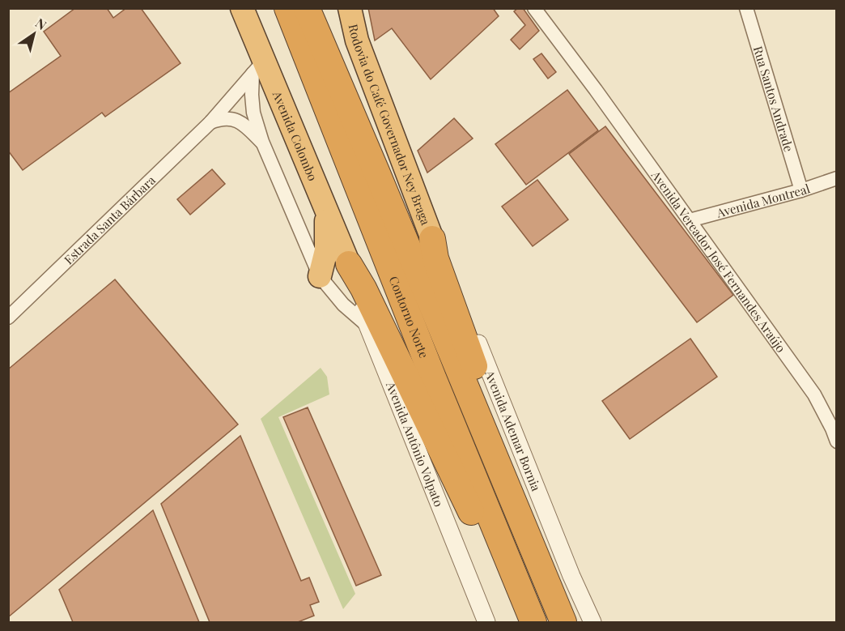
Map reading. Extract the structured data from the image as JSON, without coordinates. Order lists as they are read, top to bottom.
{
  "streets": {
    "highway": ["Rodovia do Café Governador Ney Braga", "Avenida Colombo", "Contorno Norte"],
    "street": [
      "Rua Santos Andrade",
      "Avenida Montreal",
      "Estrada Santa Bárbara",
      "Avenida Vereador José Fernandes Araújo",
      "Avenida Ademar Bornia",
      "Avenida Antônio Volpato"
    ]
  },
  "crossings": [
    ["Rua Santos Andrade", "Avenida Montreal"],
    ["Rodovia do Café Governador Ney Braga", "Avenida Ademar Bornia"],
    ["Avenida Colombo", "Estrada Santa Bárbara"],
    ["Avenida Colombo", "Avenida Antônio Volpato"],
    ["Avenida Montreal", "Avenida Vereador José Fernandes Araújo"]
  ],
  "north": "top right"
}
